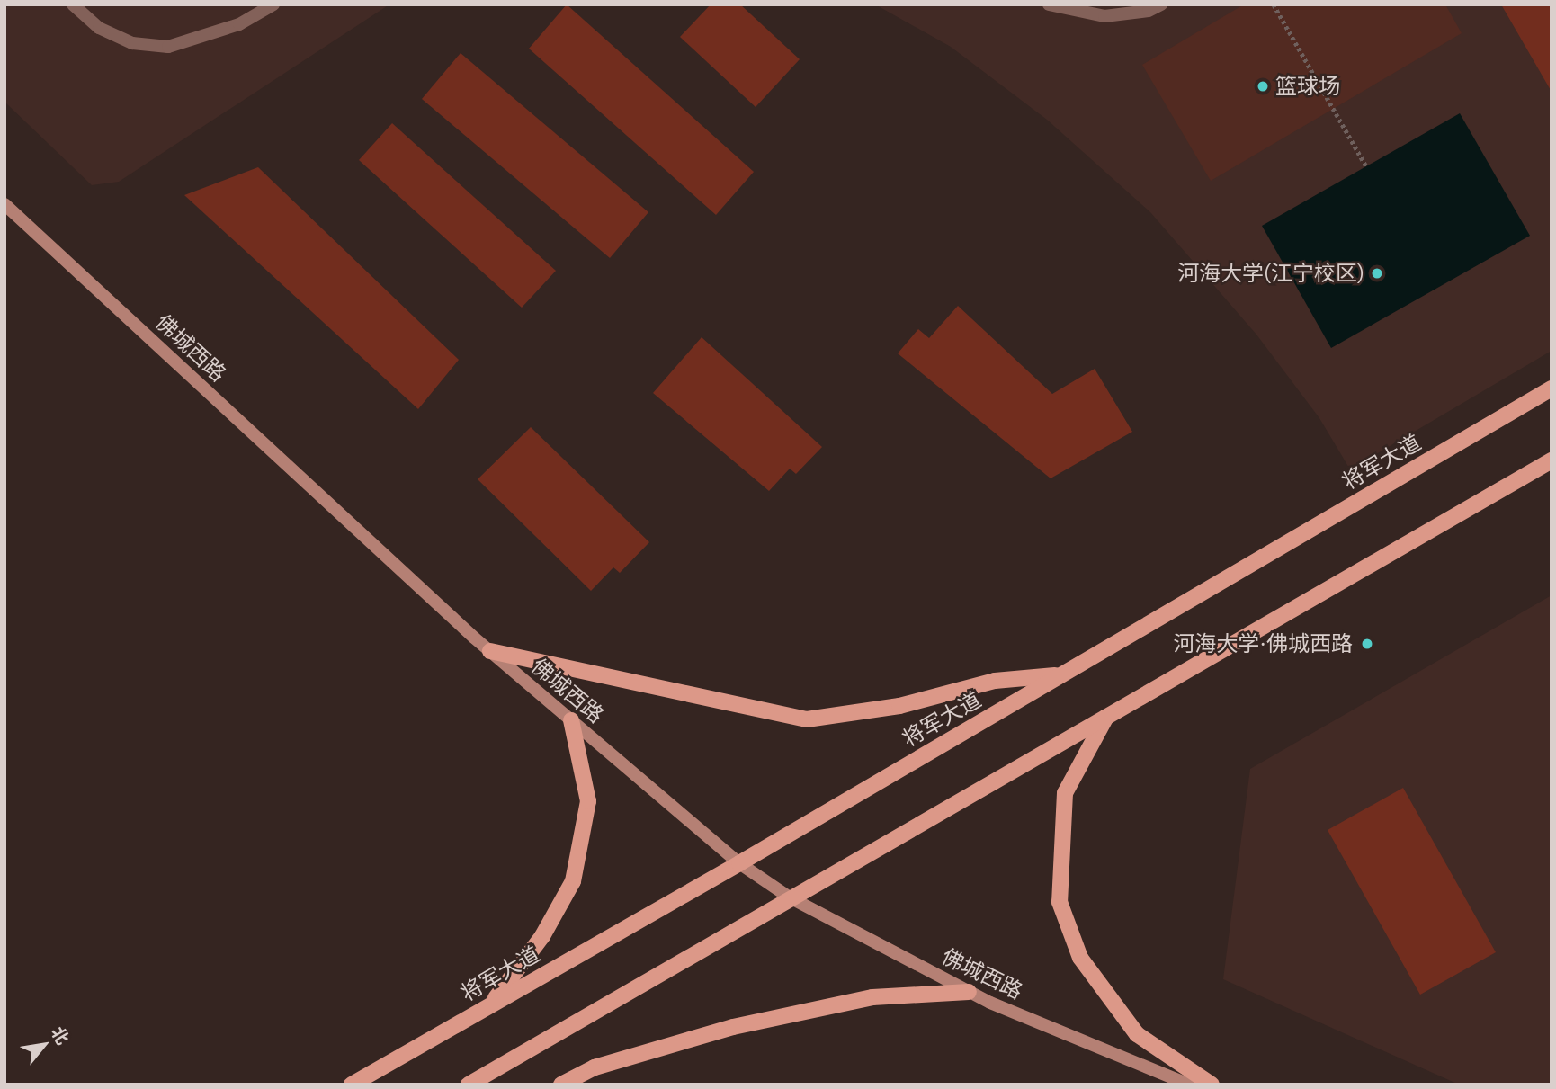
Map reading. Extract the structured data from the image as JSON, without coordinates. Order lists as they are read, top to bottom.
{
  "streets": {
    "main road": ["佛城西路", "将军大道"]
  },
  "crossings": [
    ["佛城西路", "将军大道"]
  ],
  "places": ["篮球场", "河海大学(江宁校区)", "河海大学·佛城西路"],
  "north": "top right"
}
